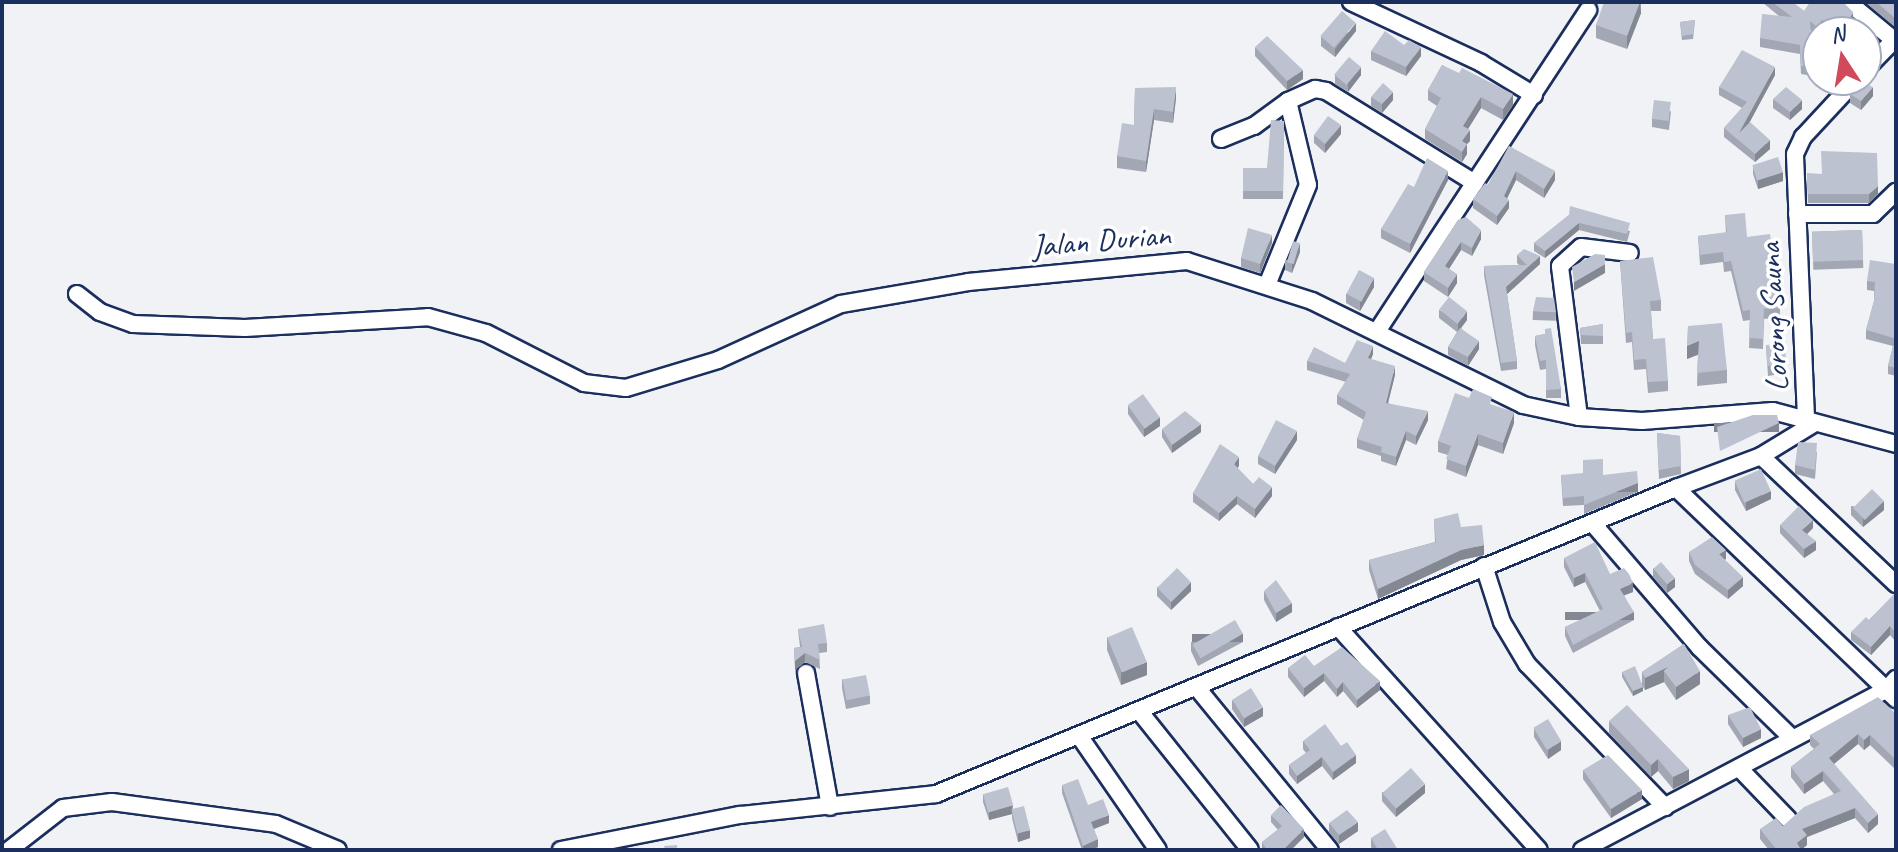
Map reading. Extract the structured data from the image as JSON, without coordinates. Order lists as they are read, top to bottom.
{
  "streets": {
    "street": ["Jalan Durian", "Lorong Sauna"]
  },
  "crossings": [
    ["Jalan Durian", "Lorong Sauna"]
  ],
  "north": "top"
}
